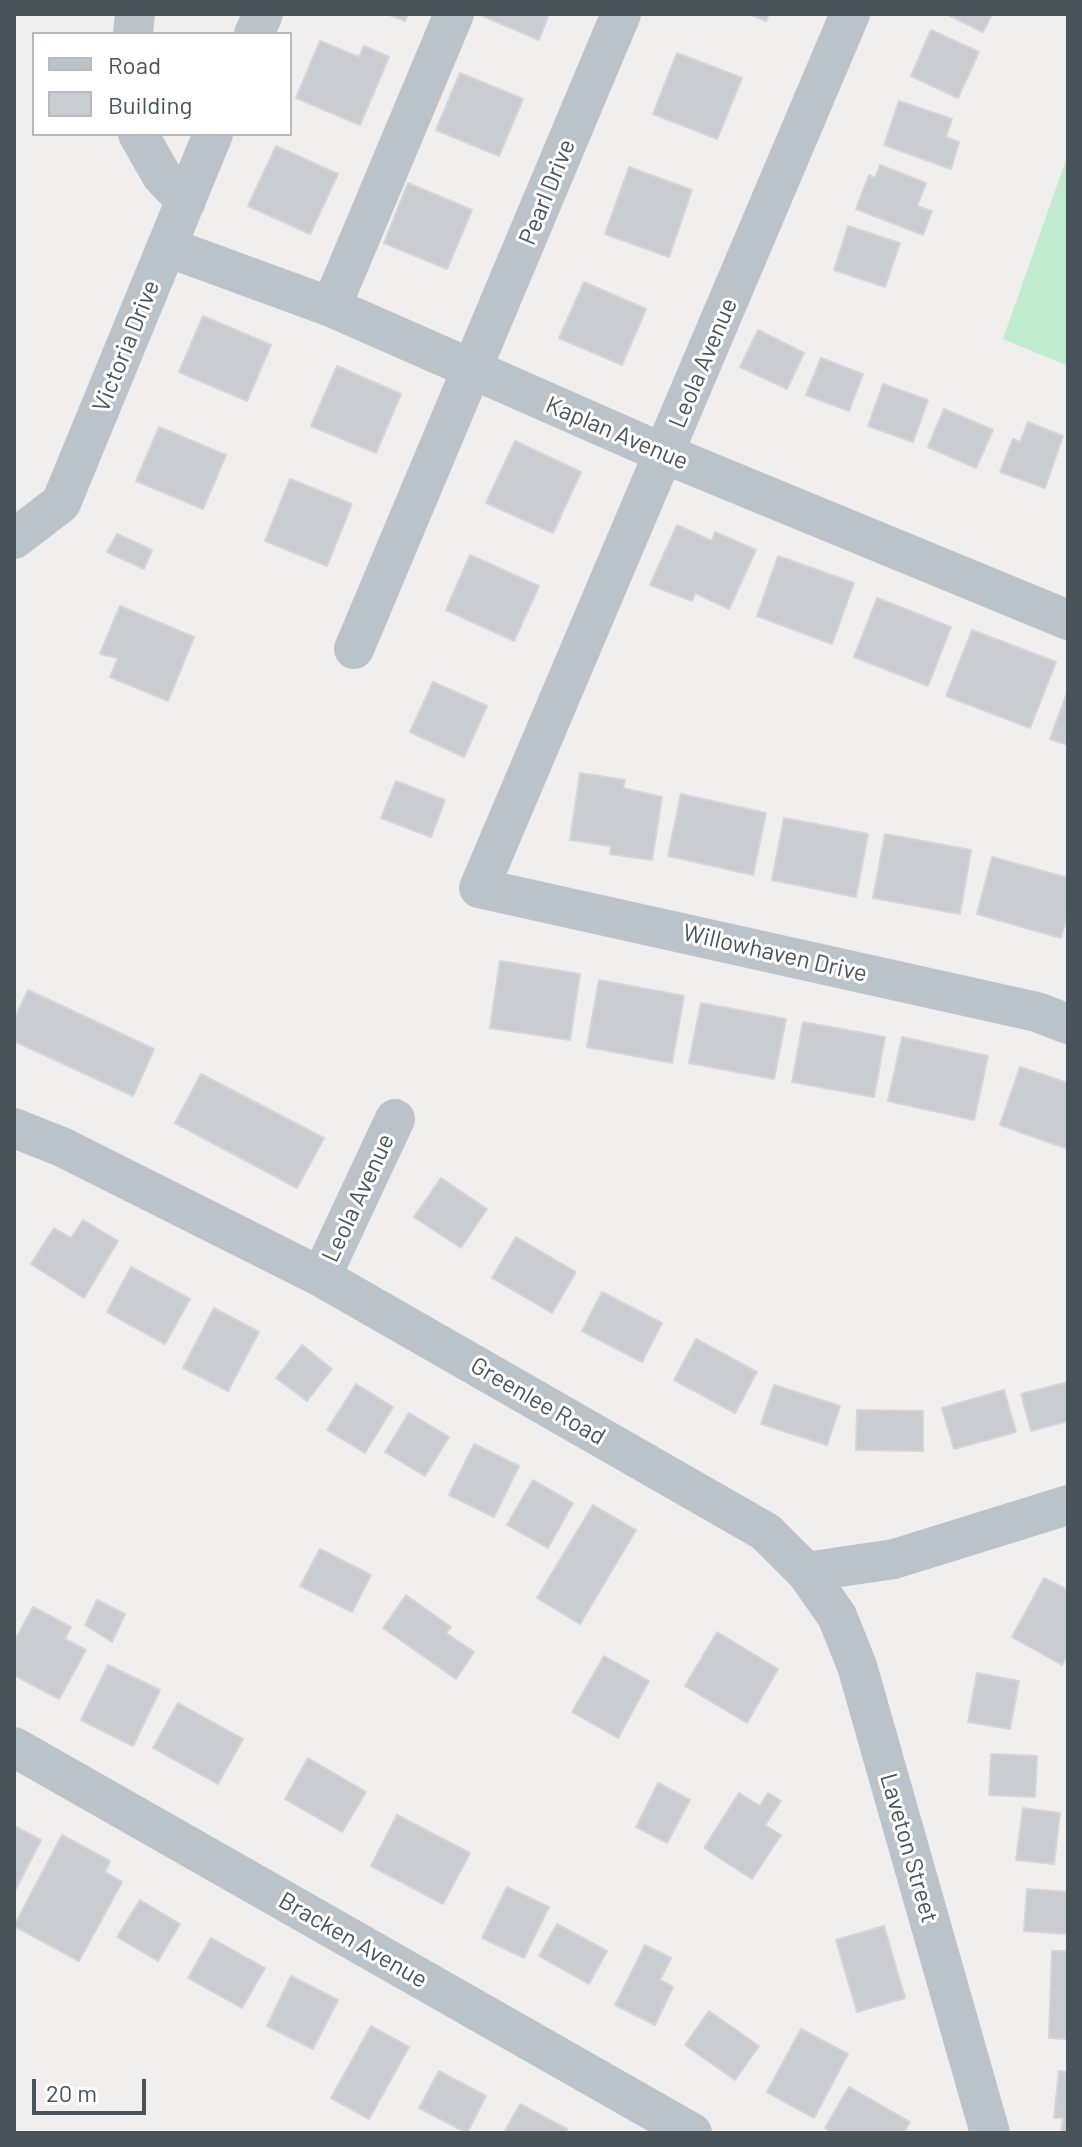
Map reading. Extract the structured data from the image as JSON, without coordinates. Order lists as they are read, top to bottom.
{
  "streets": {
    "street": [
      "Pearl Drive",
      "Victoria Drive",
      "Leola Avenue",
      "Kaplan Avenue",
      "Willowhaven Drive",
      "Greenlee Road",
      "Laveton Street",
      "Bracken Avenue"
    ]
  },
  "crossings": [
    ["Pearl Drive", "Kaplan Avenue"],
    ["Victoria Drive", "Kaplan Avenue"],
    ["Leola Avenue", "Kaplan Avenue"],
    ["Leola Avenue", "Willowhaven Drive"],
    ["Leola Avenue", "Greenlee Road"],
    ["Greenlee Road", "Laveton Street"]
  ],
  "legend": ["Road", "Building"],
  "scale_bar": "20 m"
}
